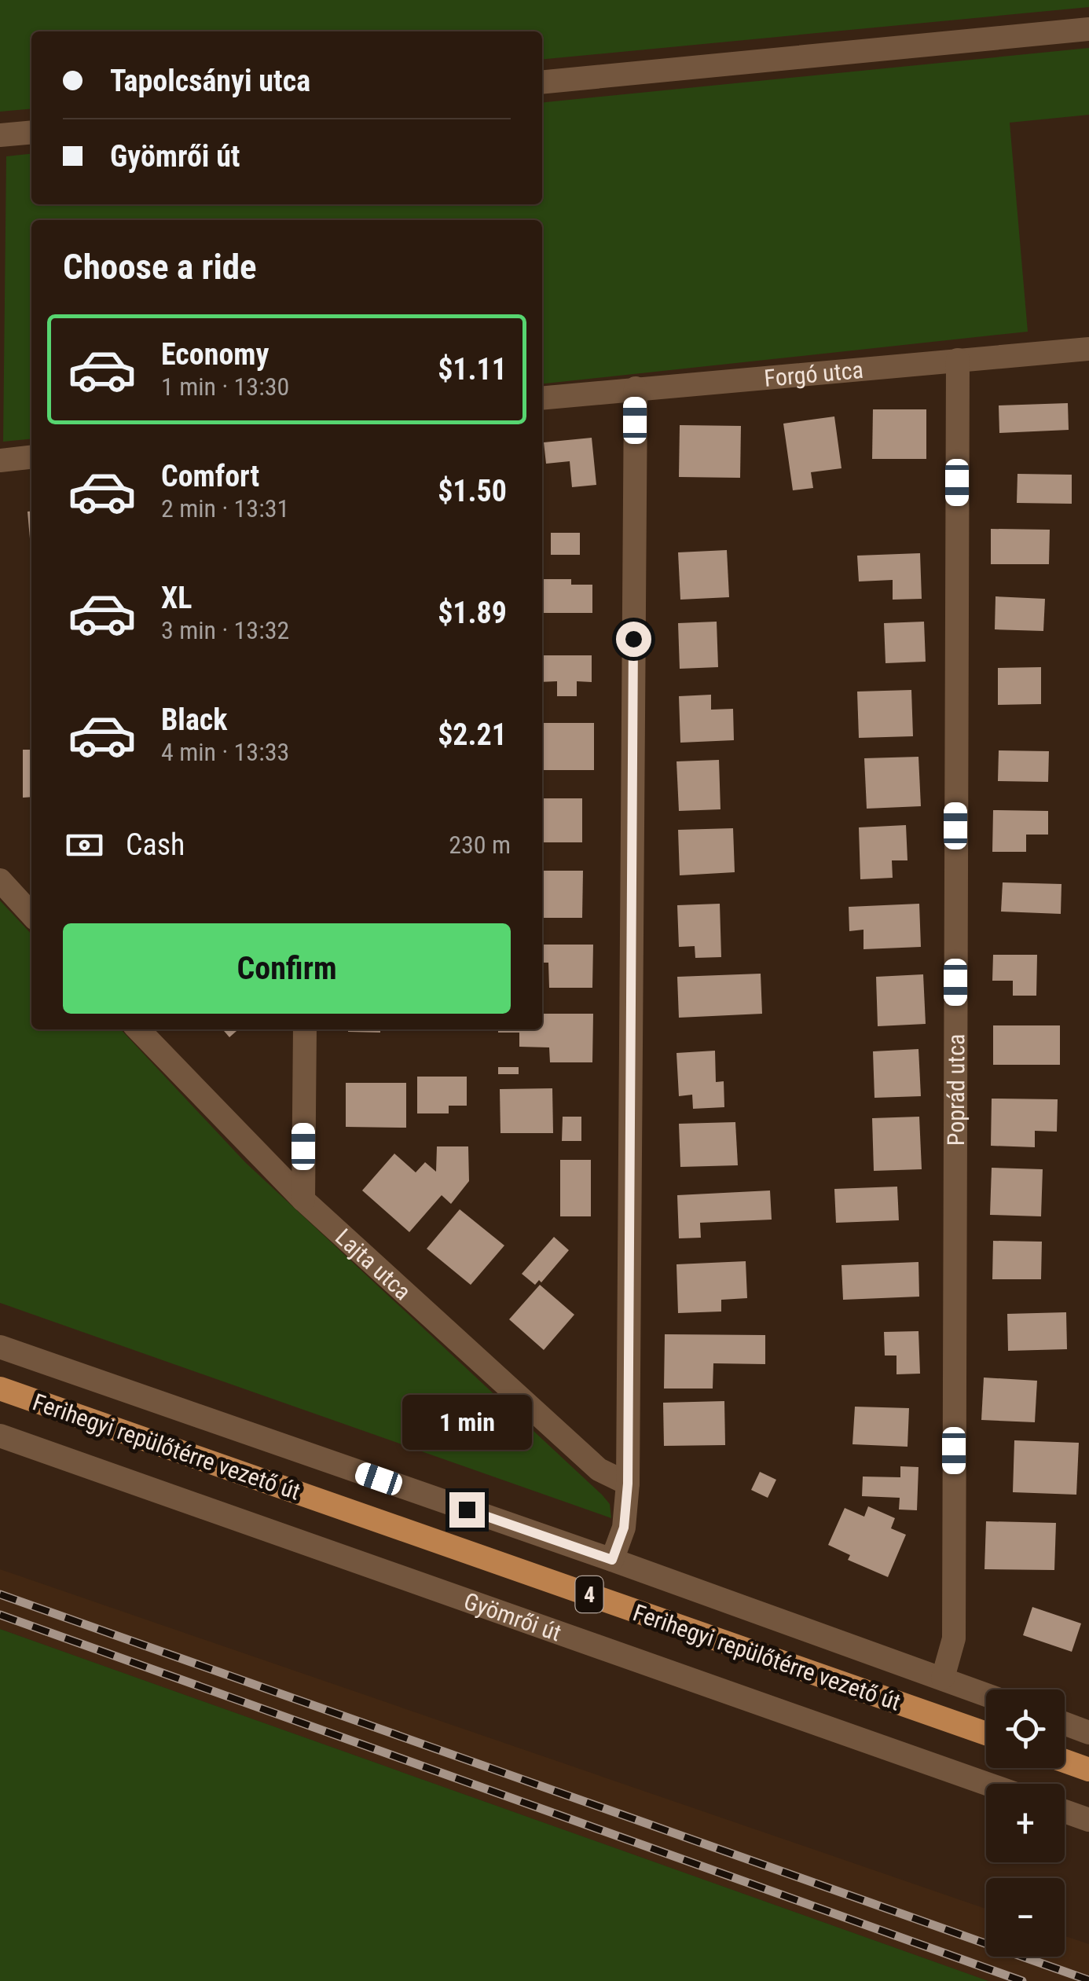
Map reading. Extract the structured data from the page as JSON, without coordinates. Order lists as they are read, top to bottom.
{
  "streets": {
    "main road": ["Ferihegyi repülőtérre vezető út", "4"],
    "street": [
      "Forgó utca",
      "Poprád utca",
      "Lajta utca",
      "Gyömrői út"
    ]
  },
  "crossings": [
    ["Forgó utca", "Poprád utca"]
  ],
  "page": {
    "banner": ["Tapolcsányi utca", "Gyömrői út"],
    "heading": "Choose a ride",
    "list": [
      {
        "name": "Economy",
        "note": "1 min · 13:30",
        "value": "$1.11"
      },
      {
        "name": "Comfort",
        "note": "2 min · 13:31",
        "value": "$1.50"
      },
      {
        "name": "XL",
        "note": "3 min · 13:32",
        "value": "$1.89"
      },
      {
        "name": "Black",
        "note": "4 min · 13:33",
        "value": "$2.21"
      }
    ],
    "pay": ["Cash", "230 m"],
    "buttons": "Confirm",
    "bubble": "1 min",
    "map_buttons": ["+", "−"]
  }
}
